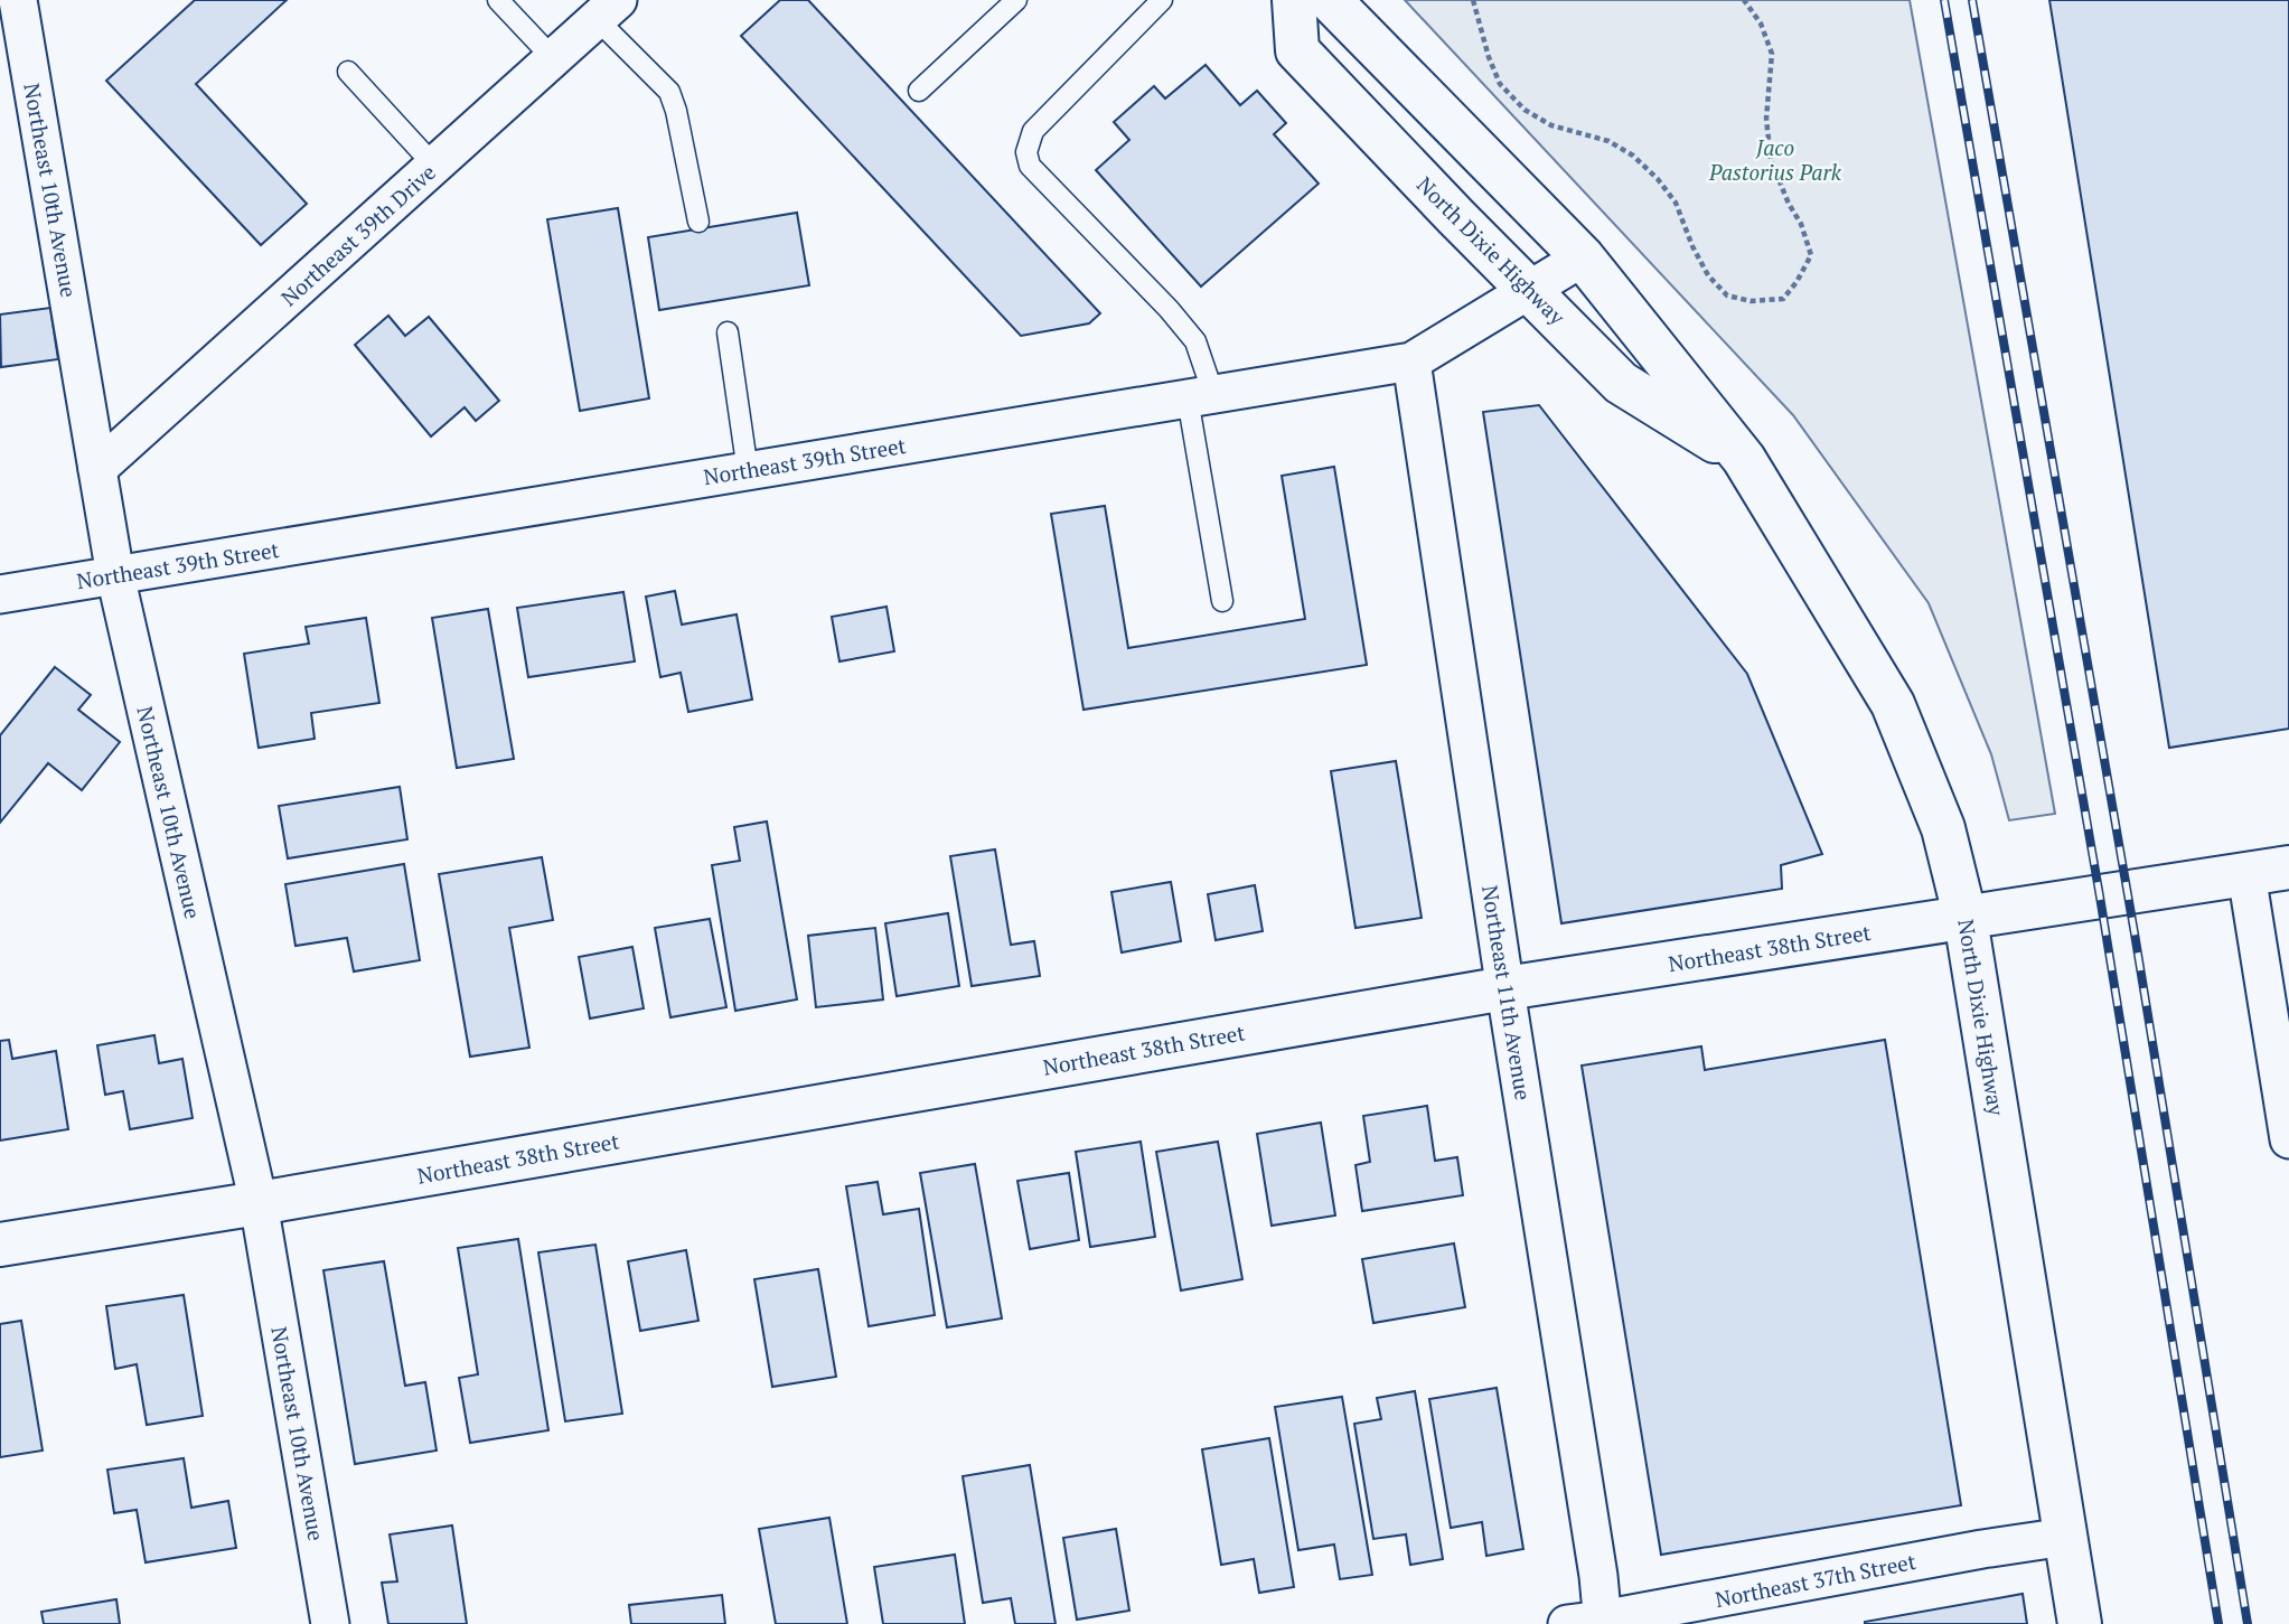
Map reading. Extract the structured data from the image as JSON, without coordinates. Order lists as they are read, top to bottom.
{
  "streets": {
    "main road": ["North Dixie Highway", "Northeast 38th Street"],
    "street": [
      "Northeast 10th Avenue",
      "Northeast 39th Drive",
      "Northeast 39th Street",
      "Northeast 11th Avenue",
      "Northeast 37th Street"
    ]
  },
  "crossings": [
    ["Northeast 10th Avenue", "Northeast 39th Drive"],
    ["Northeast 10th Avenue", "Northeast 39th Street"],
    ["Northeast 10th Avenue", "Northeast 38th Street"],
    ["North Dixie Highway", "Northeast 39th Street"],
    ["North Dixie Highway", "Northeast 38th Street"],
    ["North Dixie Highway", "Northeast 37th Street"],
    ["Northeast 39th Street", "Northeast 11th Avenue"],
    ["Northeast 38th Street", "Northeast 11th Avenue"],
    ["Northeast 11th Avenue", "Northeast 37th Street"]
  ],
  "parks": ["Jaco Pastorius Park"]
}
